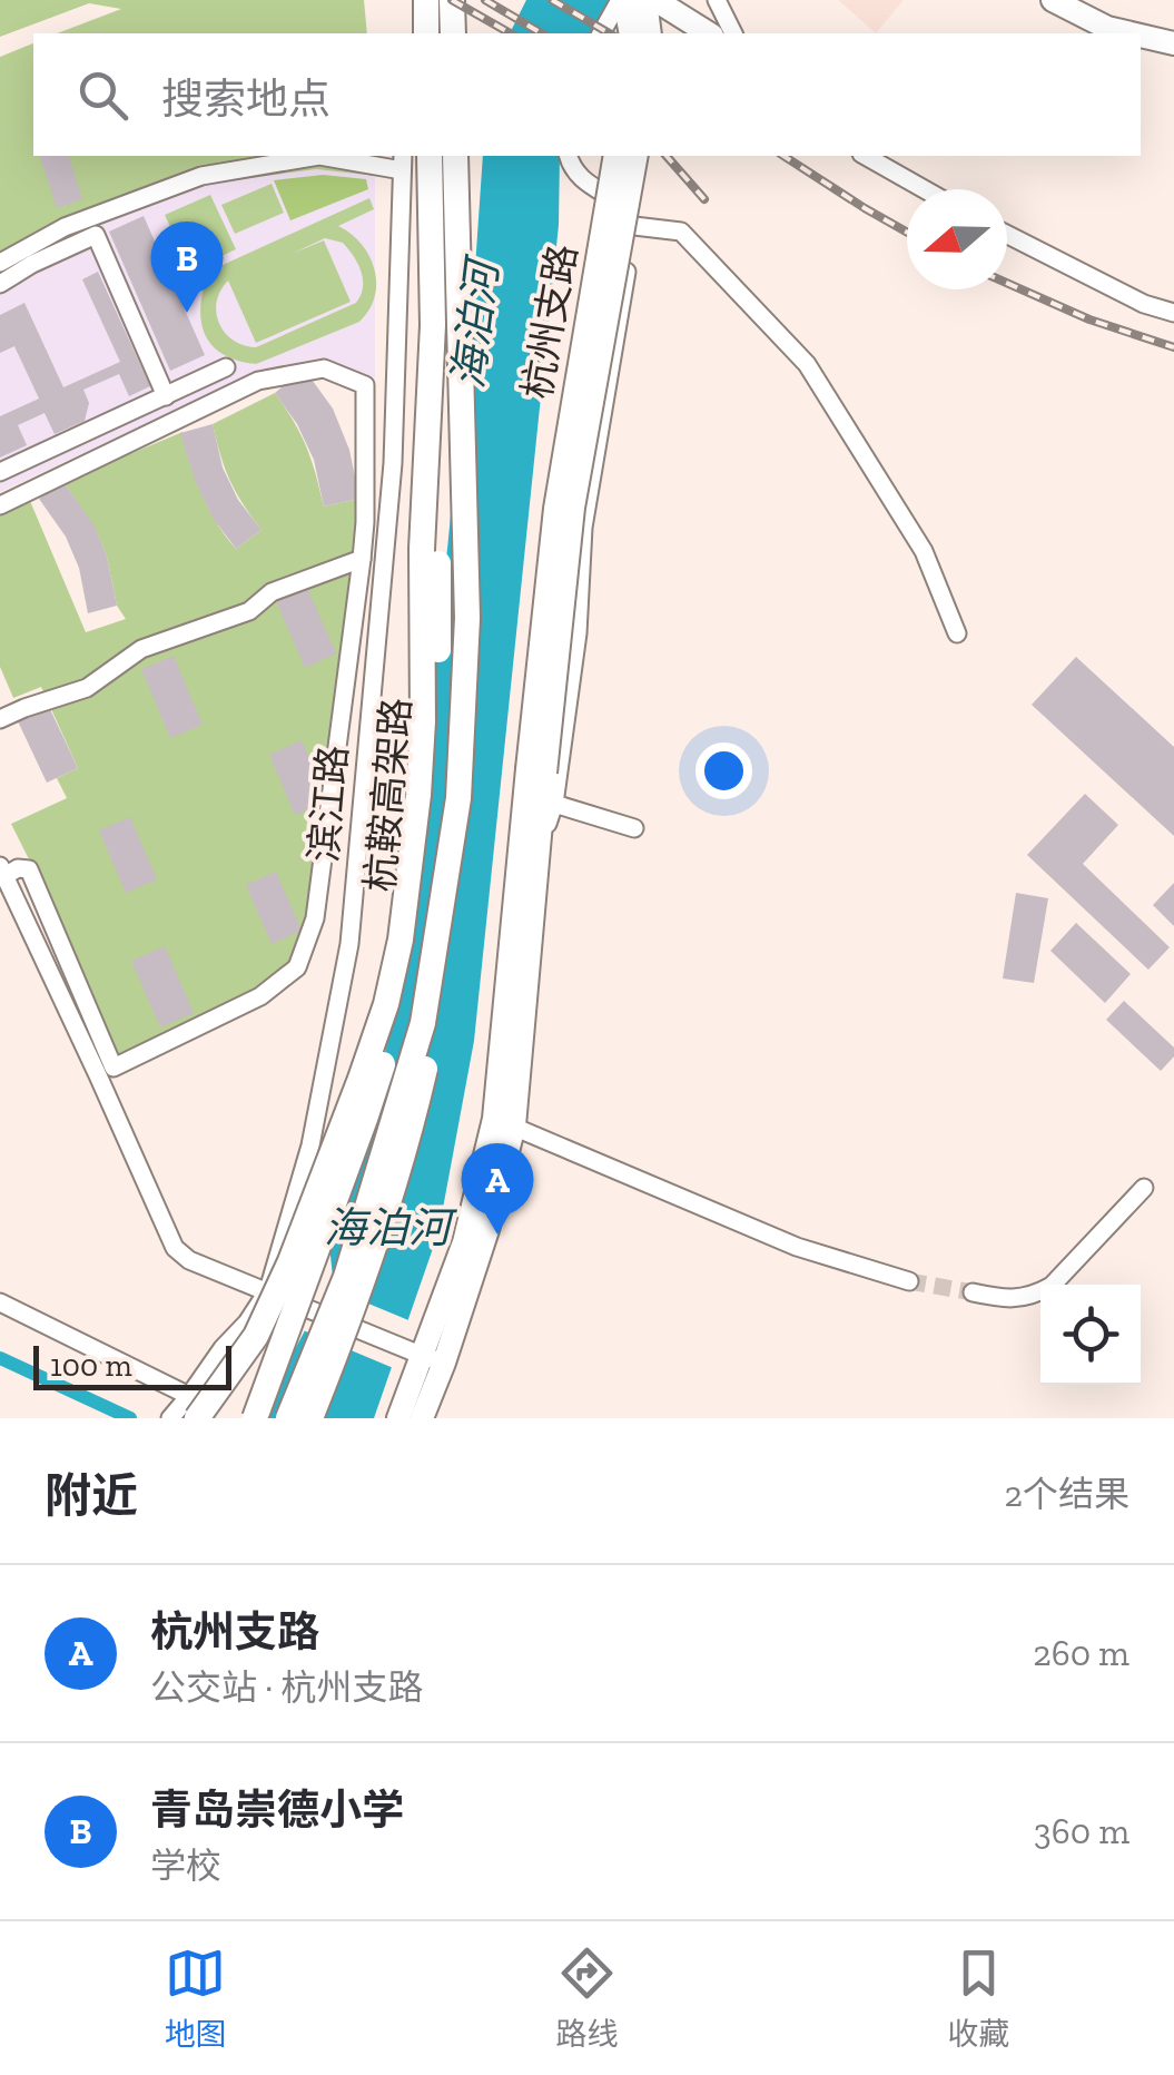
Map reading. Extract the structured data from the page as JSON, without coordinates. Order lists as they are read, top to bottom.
{
  "streets": {
    "highway": ["杭鞍高架路"],
    "main road": ["杭州支路"],
    "street": ["滨江路"]
  },
  "water": ["海泊河"],
  "scale_bar": "100 m",
  "north": "left",
  "page": {
    "search": "搜索地点",
    "pins": ["B", "A"],
    "scale": "100 m",
    "heading": ["附近", "2个结果"],
    "list": [
      {
        "mark": "A",
        "name": "杭州支路",
        "note": "公交站 · 杭州支路",
        "value": "260 m"
      },
      {
        "mark": "B",
        "name": "青岛崇德小学",
        "note": "学校",
        "value": "360 m"
      }
    ],
    "nav": ["地图", "路线", "收藏"]
  }
}
